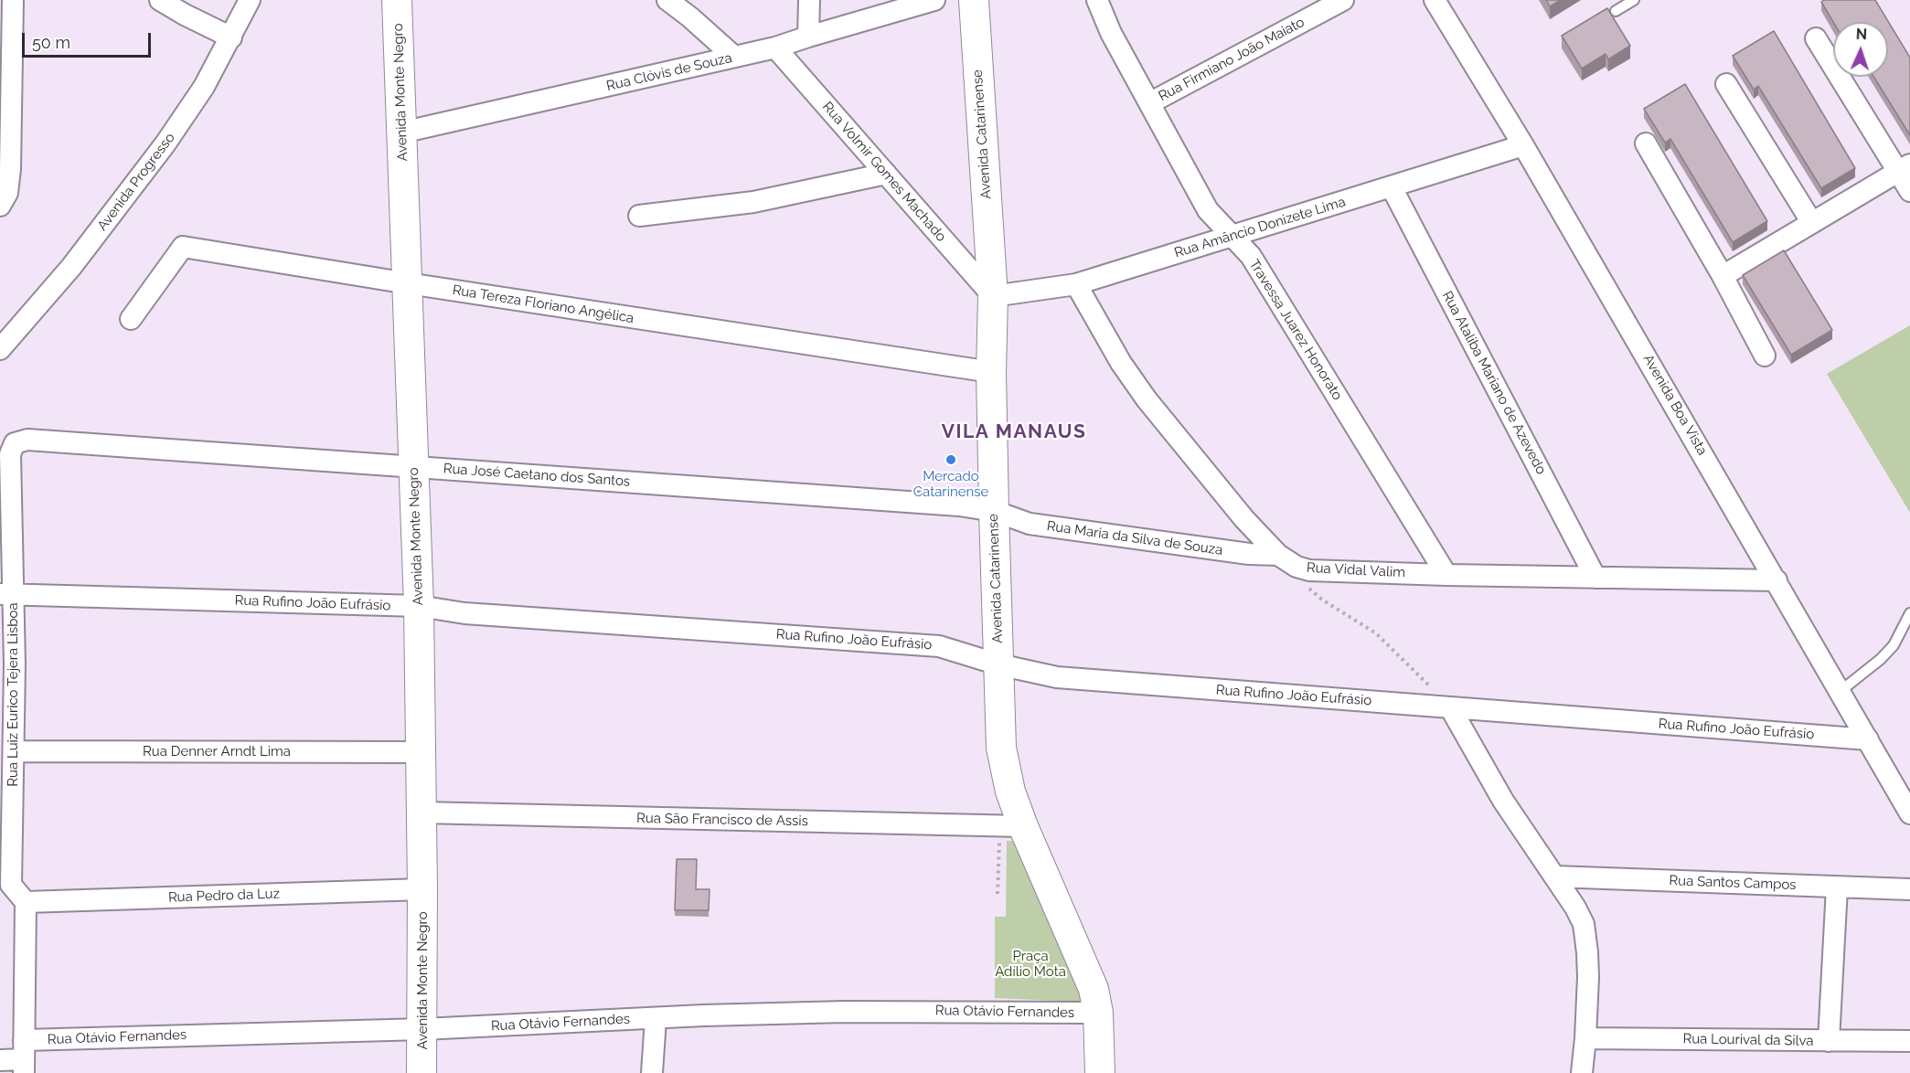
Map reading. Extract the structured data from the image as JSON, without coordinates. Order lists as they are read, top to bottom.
{
  "streets": {
    "street": [
      "Rua Firmiano João Maiato",
      "Rua Clóvis de Souza",
      "Avenida Monte Negro",
      "Avenida Catarinense",
      "Rua Volmir Gomes Machado",
      "Avenida Progresso",
      "Rua Amâncio Donizete Lima",
      "Rua Tereza Floriano Angélica",
      "Travessa Juarez Honorato",
      "Rua Ataliba Mariano de Azevedo",
      "Avenida Boa Vista",
      "Rua José Caetano dos Santos",
      "Rua Maria da Silva de Souza",
      "Rua Vidal Valim",
      "Rua Rufino João Eufrásio",
      "Rua Luiz Eurico Tejera Lisboa",
      "Rua Denner Arndt Lima",
      "Rua São Francisco de Assis",
      "Rua Santos Campos",
      "Rua Pedro da Luz",
      "Rua Otávio Fernandes",
      "Rua Lourival da Silva"
    ]
  },
  "crossings": [
    ["Rua Firmiano João Maiato", "Travessa Juarez Honorato"],
    ["Rua Clóvis de Souza", "Avenida Monte Negro"],
    ["Rua Clóvis de Souza", "Rua Volmir Gomes Machado"],
    ["Avenida Monte Negro", "Rua Tereza Floriano Angélica"],
    ["Avenida Monte Negro", "Rua José Caetano dos Santos"],
    ["Avenida Monte Negro", "Rua Rufino João Eufrásio"],
    ["Avenida Monte Negro", "Rua Denner Arndt Lima"],
    ["Avenida Monte Negro", "Rua São Francisco de Assis"],
    ["Avenida Monte Negro", "Rua Pedro da Luz"],
    ["Avenida Monte Negro", "Rua Otávio Fernandes"],
    ["Avenida Catarinense", "Rua Volmir Gomes Machado"],
    ["Avenida Catarinense", "Rua Amâncio Donizete Lima"],
    ["Avenida Catarinense", "Rua Tereza Floriano Angélica"],
    ["Avenida Catarinense", "Rua José Caetano dos Santos"],
    ["Avenida Catarinense", "Rua Maria da Silva de Souza"],
    ["Avenida Catarinense", "Rua Rufino João Eufrásio"],
    ["Avenida Catarinense", "Rua São Francisco de Assis"],
    ["Avenida Catarinense", "Rua Otávio Fernandes"],
    ["Rua Volmir Gomes Machado", "Rua Amâncio Donizete Lima"],
    ["Rua Amâncio Donizete Lima", "Travessa Juarez Honorato"],
    ["Rua Amâncio Donizete Lima", "Rua Ataliba Mariano de Azevedo"],
    ["Rua Amâncio Donizete Lima", "Avenida Boa Vista"],
    ["Rua Amâncio Donizete Lima", "Rua Vidal Valim"],
    ["Travessa Juarez Honorato", "Rua Vidal Valim"],
    ["Rua Ataliba Mariano de Azevedo", "Rua Vidal Valim"],
    ["Avenida Boa Vista", "Rua Vidal Valim"],
    ["Avenida Boa Vista", "Rua Rufino João Eufrásio"],
    ["Rua José Caetano dos Santos", "Rua Maria da Silva de Souza"],
    ["Rua José Caetano dos Santos", "Rua Luiz Eurico Tejera Lisboa"],
    ["Rua Maria da Silva de Souza", "Rua Vidal Valim"],
    ["Rua Rufino João Eufrásio", "Rua Luiz Eurico Tejera Lisboa"],
    ["Rua Luiz Eurico Tejera Lisboa", "Rua Denner Arndt Lima"],
    ["Rua Luiz Eurico Tejera Lisboa", "Rua Pedro da Luz"]
  ],
  "districts": ["VILA MANAUS"],
  "parks": ["Praça Adílio Mota"],
  "places": ["Mercado Catarinense"],
  "scale_bar": "50 m",
  "north": "top"
}
